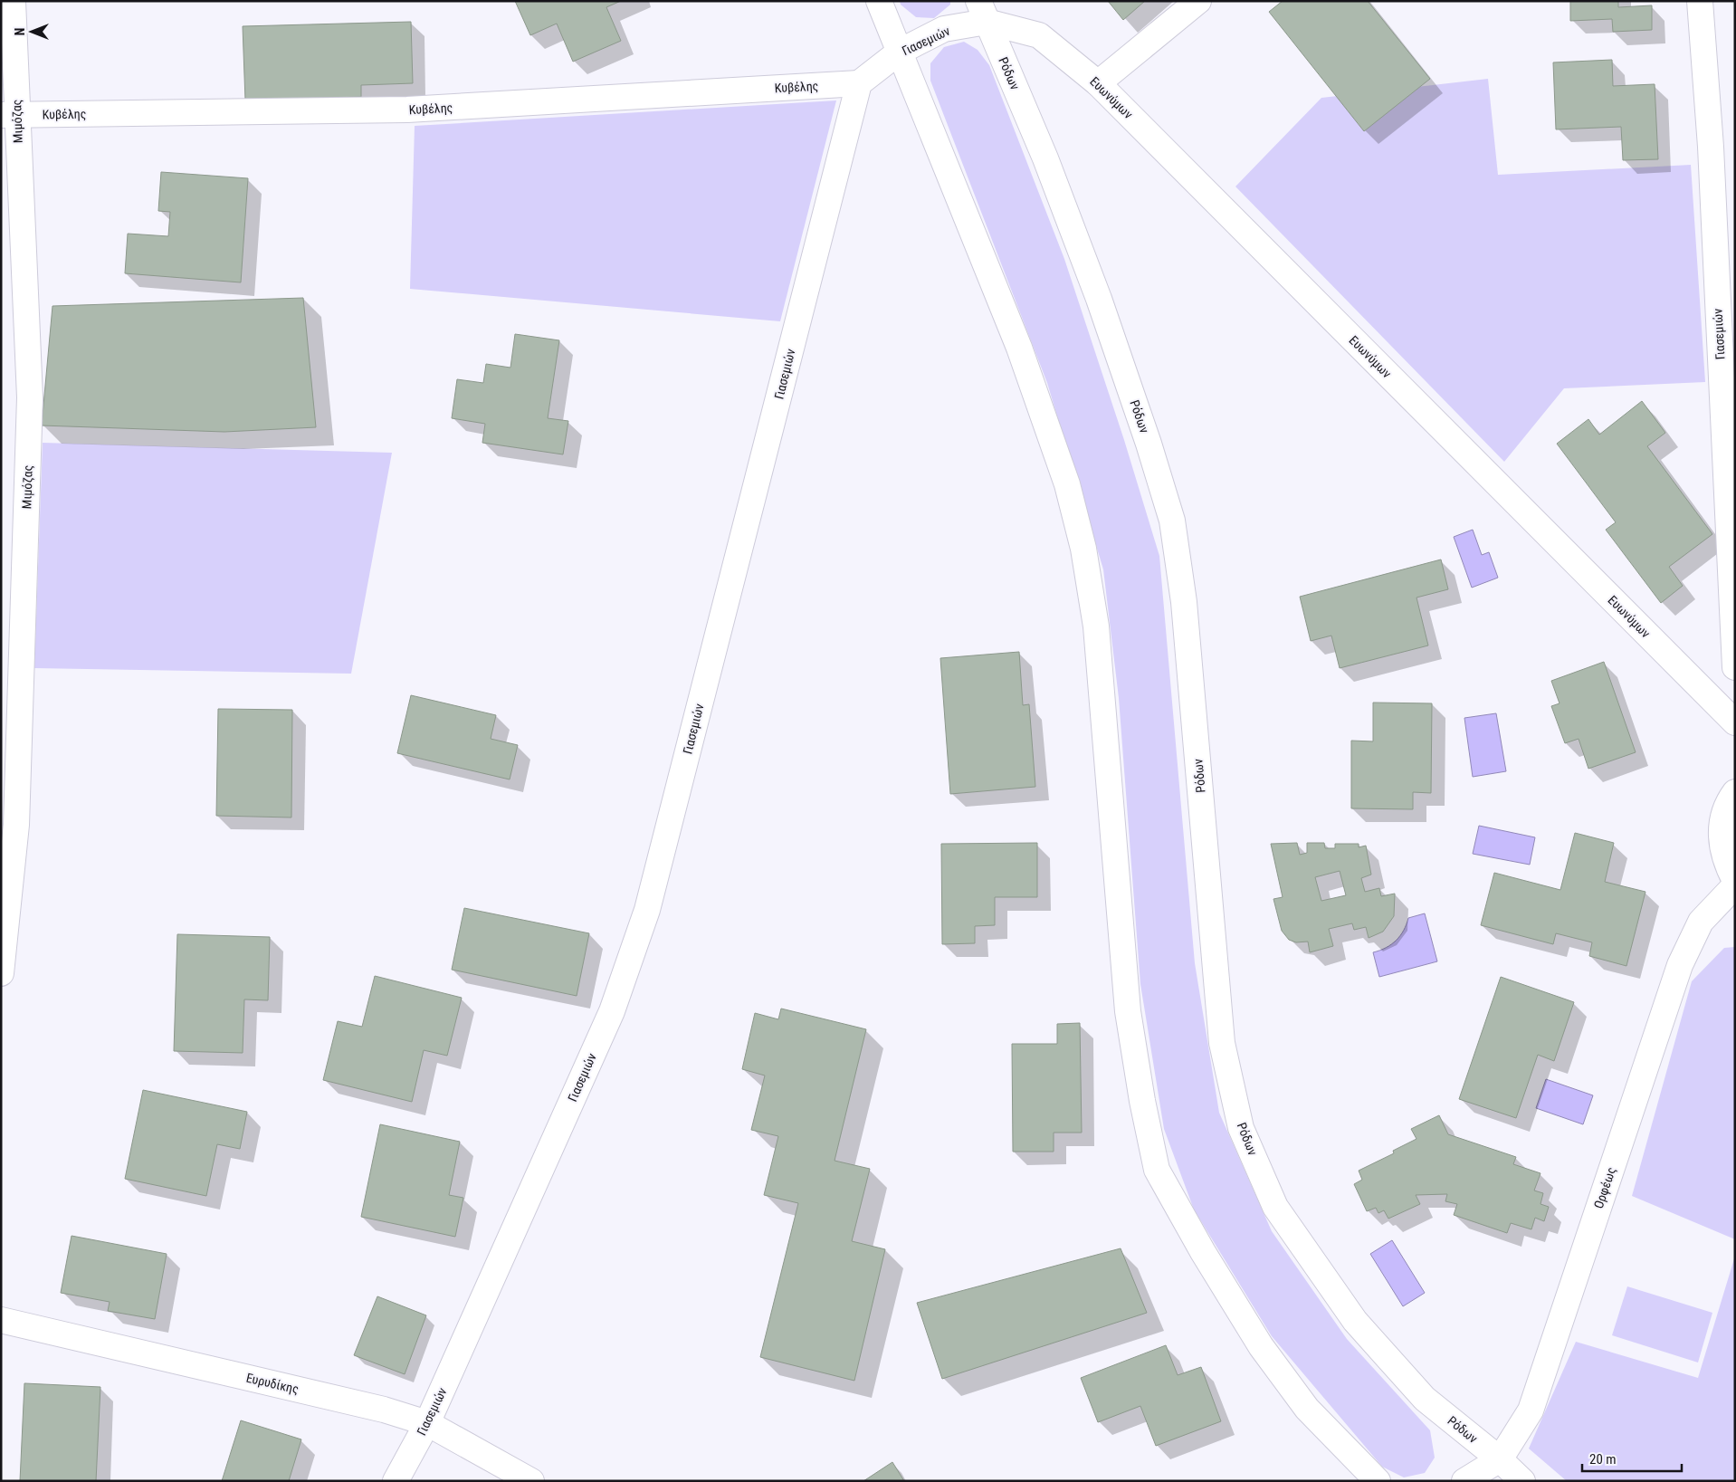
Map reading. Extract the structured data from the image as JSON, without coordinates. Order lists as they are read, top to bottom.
{
  "streets": {
    "street": [
      "Γιασεμιών",
      "Ρόδων",
      "Κυβέλης",
      "Ευωνύμων",
      "Μιμόζας",
      "Ορφέως",
      "Ευρυδίκης"
    ]
  },
  "crossings": [
    ["Γιασεμιών", "Ρόδων"],
    ["Γιασεμιών", "Κυβέλης"],
    ["Γιασεμιών", "Ευωνύμων"],
    ["Γιασεμιών", "Ευρυδίκης"],
    ["Ρόδων", "Ευωνύμων"],
    ["Ρόδων", "Ορφέως"],
    ["Κυβέλης", "Μιμόζας"]
  ],
  "scale_bar": "20 m",
  "north": "left"
}
